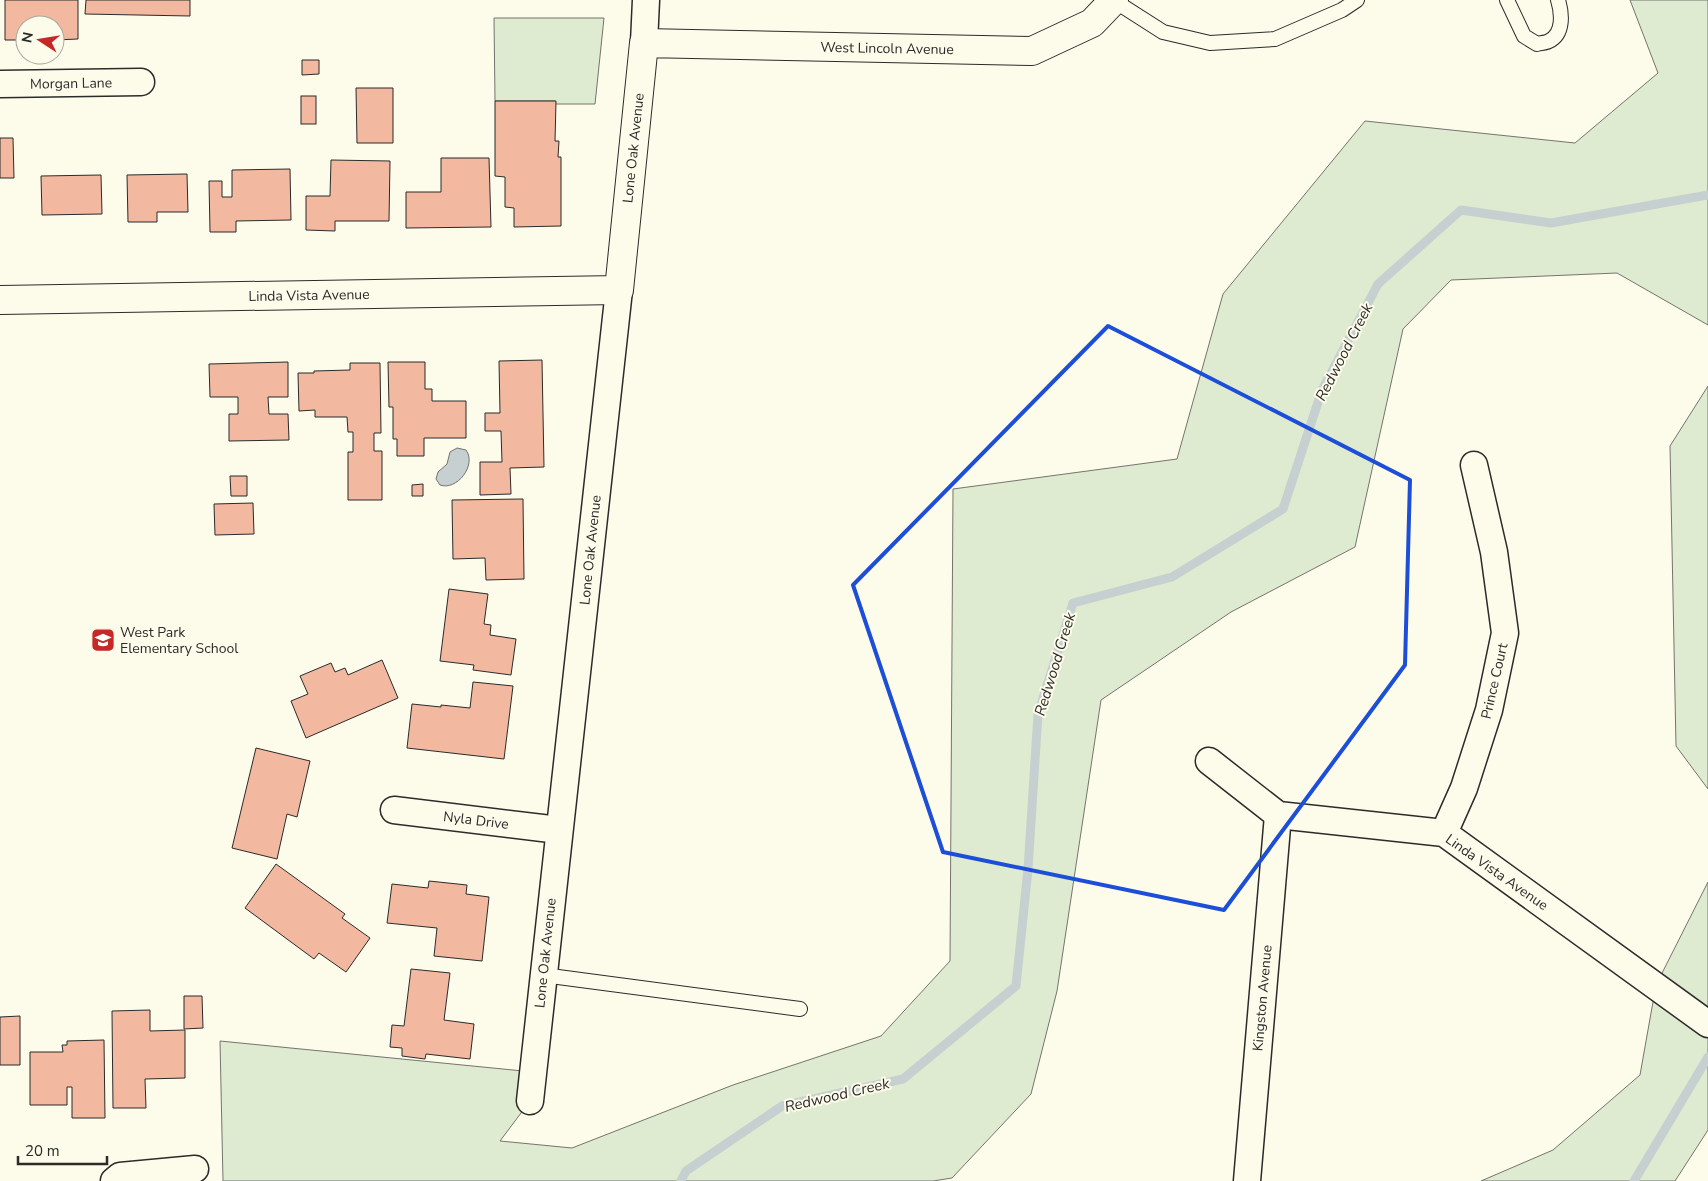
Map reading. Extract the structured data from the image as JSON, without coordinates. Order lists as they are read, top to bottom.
{
  "streets": {
    "street": [
      "West Lincoln Avenue",
      "Morgan Lane",
      "Lone Oak Avenue",
      "Linda Vista Avenue",
      "Prince Court",
      "Nyla Drive",
      "Kingston Avenue"
    ]
  },
  "crossings": [
    ["West Lincoln Avenue", "Lone Oak Avenue"],
    ["Lone Oak Avenue", "Linda Vista Avenue"],
    ["Lone Oak Avenue", "Nyla Drive"],
    ["Linda Vista Avenue", "Prince Court"],
    ["Linda Vista Avenue", "Kingston Avenue"]
  ],
  "water": ["Redwood Creek"],
  "places": {
    "school or university": ["West Park Elementary School"]
  },
  "scale_bar": "20 m",
  "north": "left"
}
